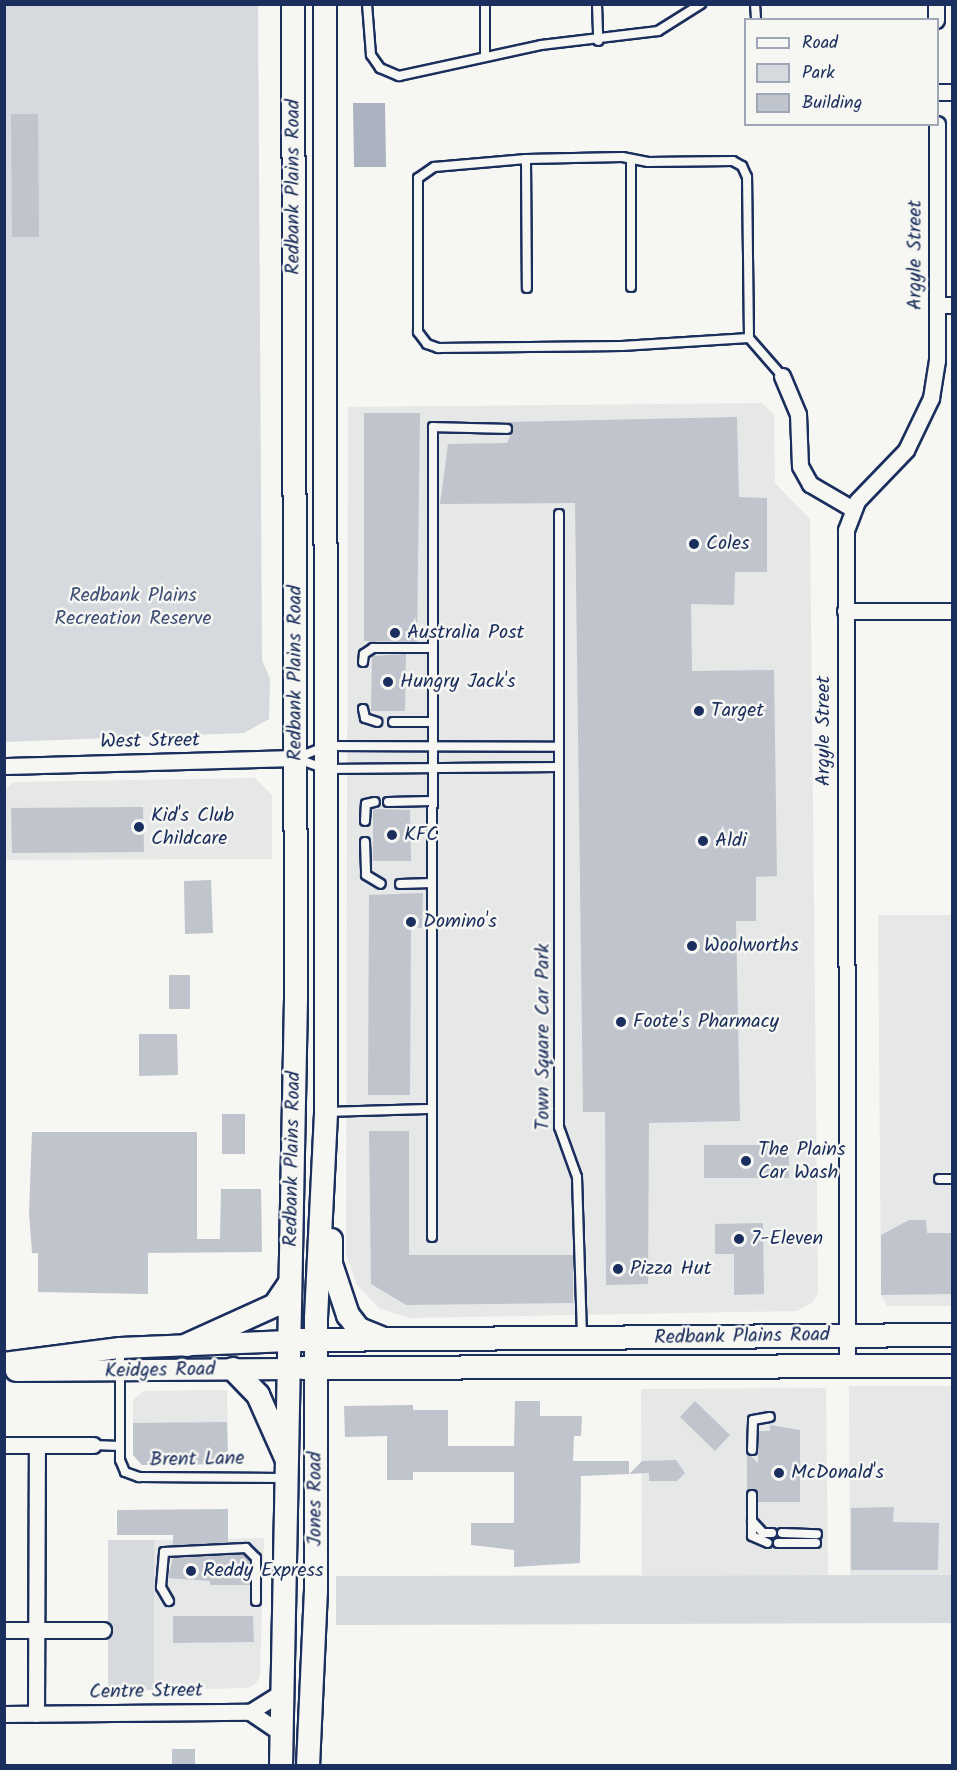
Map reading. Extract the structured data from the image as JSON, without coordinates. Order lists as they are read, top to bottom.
{
  "streets": {
    "main road": ["Redbank Plains Road", "Keidges Road", "Jones Road"],
    "street": ["Argyle Street", "West Street", "Centre Street"],
    "lane": ["Town Square Car Park", "Brent Lane"]
  },
  "crossings": [
    ["Redbank Plains Road", "Argyle Street"],
    ["Redbank Plains Road", "West Street"],
    ["Redbank Plains Road", "Town Square Car Park"],
    ["Redbank Plains Road", "Keidges Road"],
    ["Redbank Plains Road", "Jones Road"],
    ["Keidges Road", "Brent Lane"],
    ["Keidges Road", "Jones Road"],
    ["Brent Lane", "Jones Road"]
  ],
  "parks": ["Redbank Plains Recreation Reserve"],
  "places": [
    "Coles",
    "Australia Post",
    "Hungry Jack's",
    "Target",
    "Kid's Club Childcare",
    "KFC",
    "Aldi",
    "Domino's",
    "Woolworths",
    "Foote's Pharmacy",
    "The Plains Car Wash",
    "7-Eleven",
    "Pizza Hut",
    "McDonald's",
    "Reddy Express"
  ],
  "legend": ["Road", "Park", "Building"]
}
